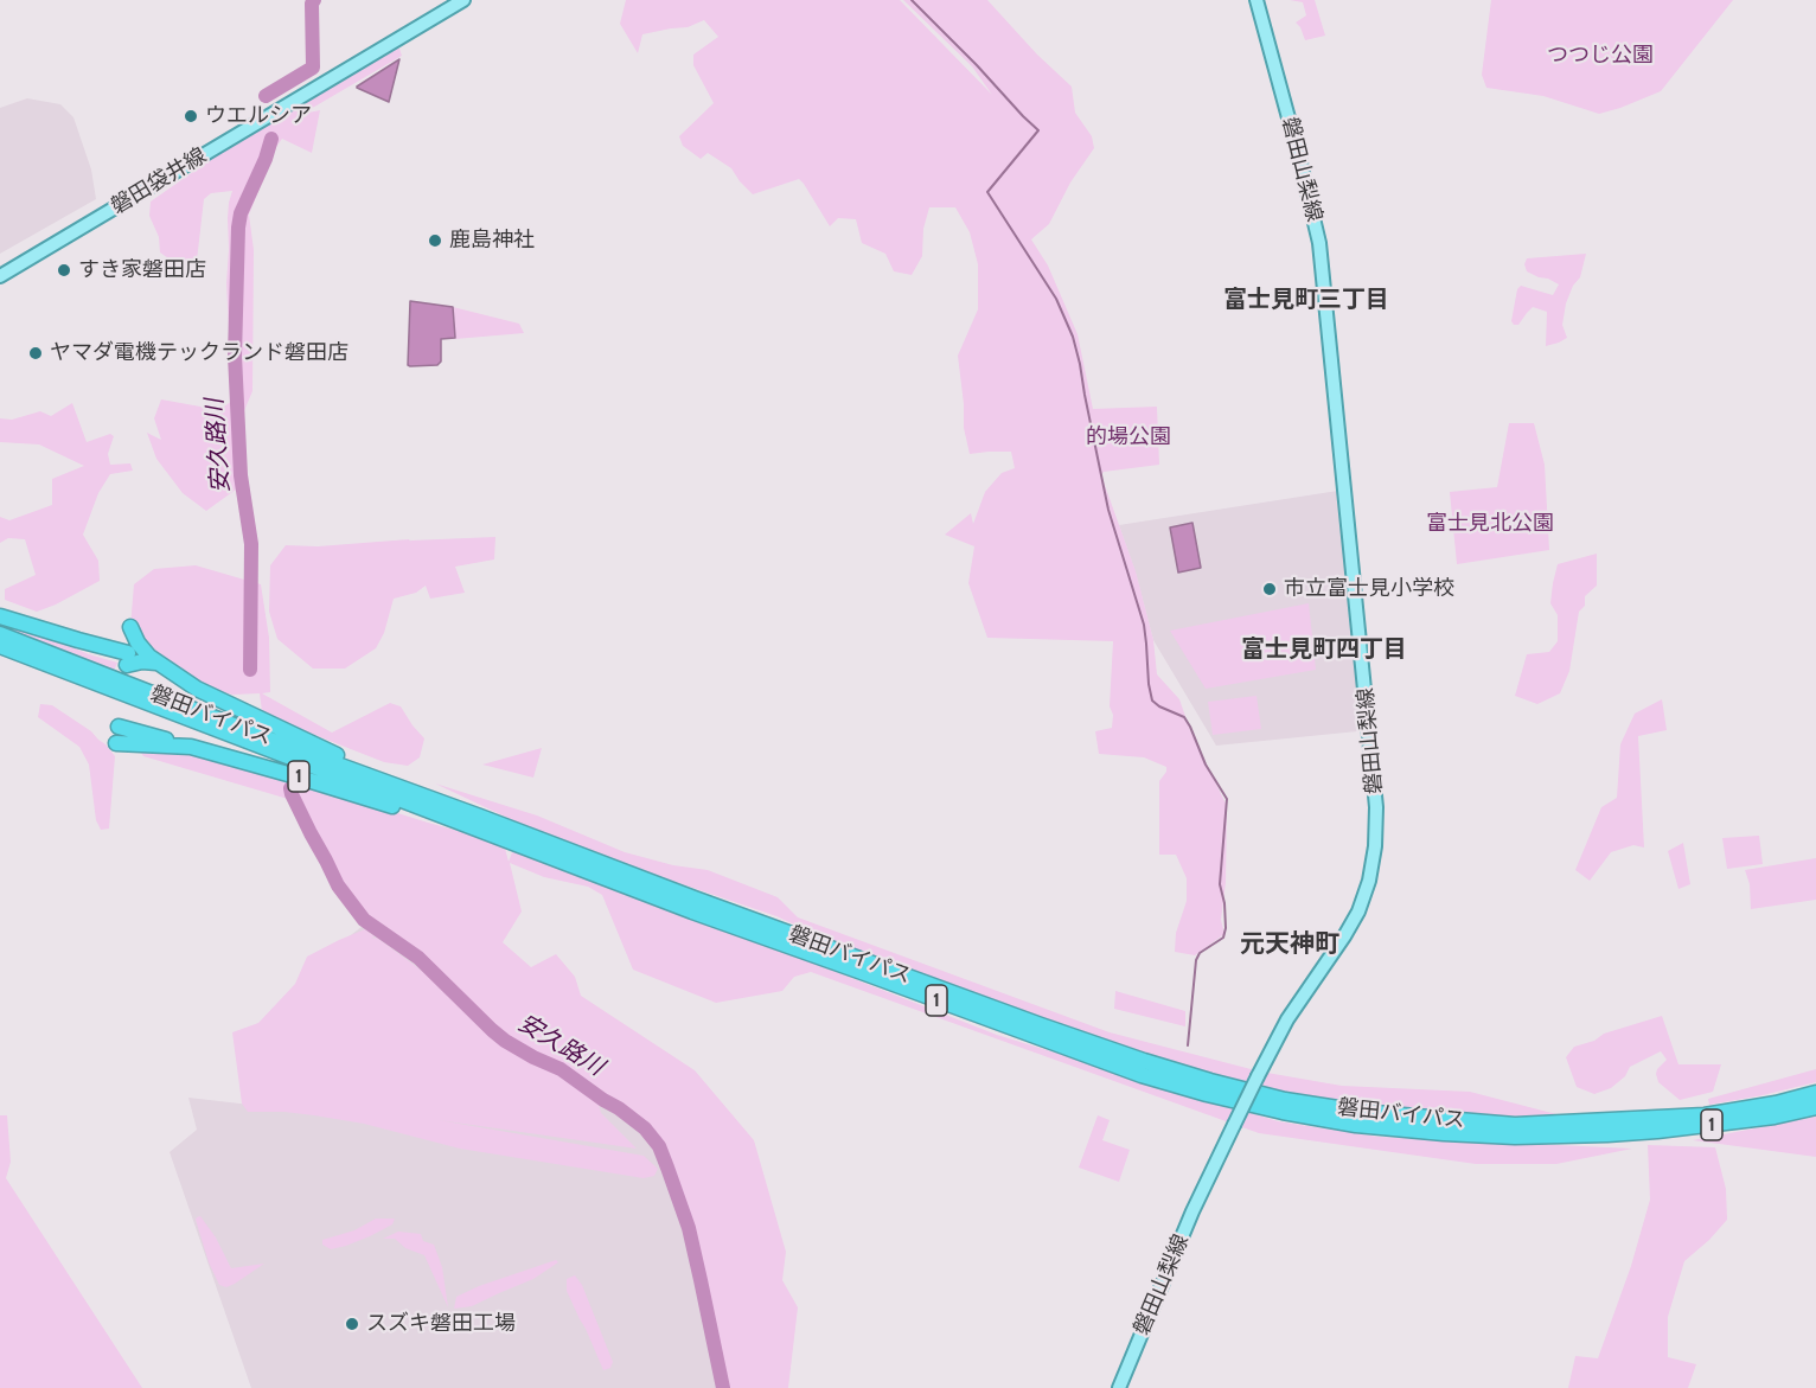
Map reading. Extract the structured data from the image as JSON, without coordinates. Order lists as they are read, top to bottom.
{
  "streets": {
    "highway": ["磐田バイパス", "1"],
    "main road": ["磐田山梨線", "磐田袋井線"]
  },
  "crossings": [
    ["磐田バイパス", "1"]
  ],
  "districts": ["富士見町三丁目", "富士見町四丁目", "元天神町"],
  "water": ["安久路川"],
  "parks": ["つつじ公園", "的場公園", "富士見北公園"],
  "places": [
    "ウエルシア",
    "鹿島神社",
    "すき家磐田店",
    "ヤマダ電機テックランド磐田店",
    "市立富士見小学校",
    "スズキ磐田工場"
  ]
}
